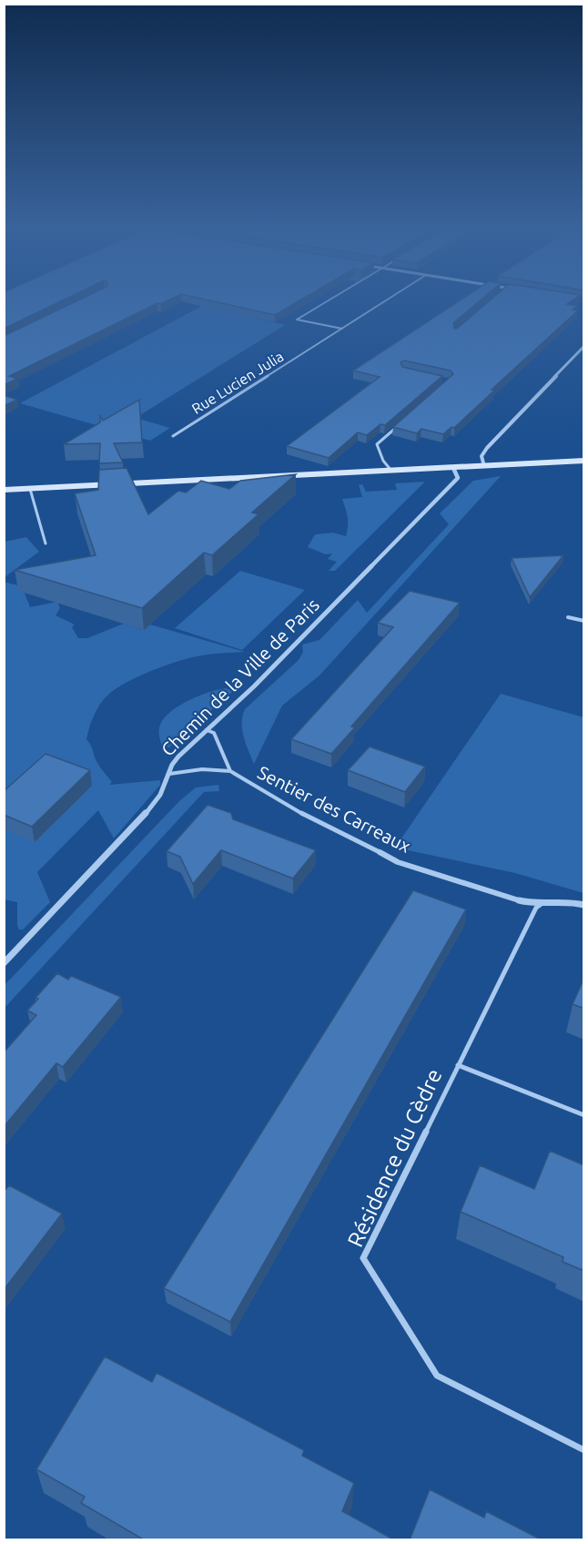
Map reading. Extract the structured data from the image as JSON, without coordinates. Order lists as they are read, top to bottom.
{
  "streets": {
    "street": ["Chemin de la Ville de Paris", "Sentier des Carreaux"],
    "lane": ["Rue Lucien Julia", "Résidence du Cèdre"]
  },
  "crossings": [
    ["Sentier des Carreaux", "Résidence du Cèdre"]
  ]
}
